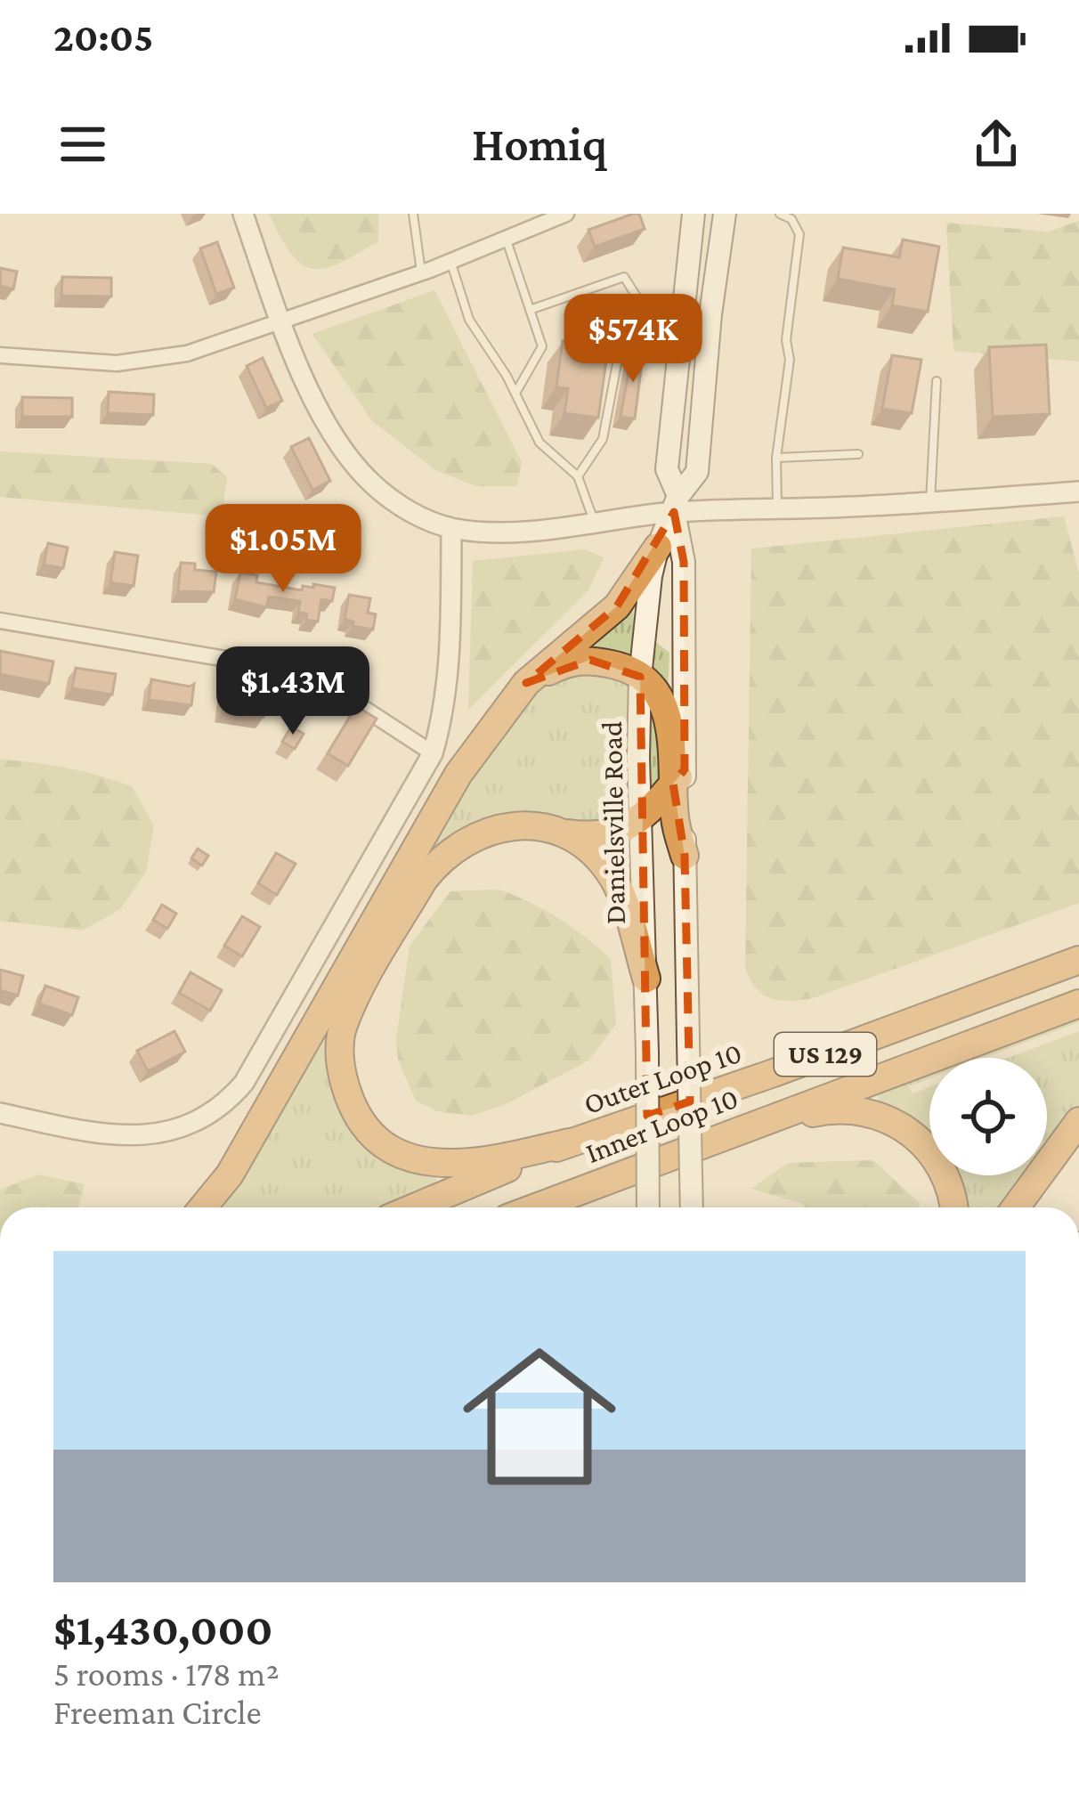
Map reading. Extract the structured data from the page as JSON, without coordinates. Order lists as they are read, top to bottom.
{
  "streets": {
    "highway": ["US 129", "Outer Loop 10", "Inner Loop 10"],
    "main road": ["Danielsville Road"]
  },
  "page": {
    "status": "20:05",
    "header": "Homiq",
    "price": ["$574K", "$1.05M", "$1.43M"],
    "list": [
      {
        "name": "$1,430,000",
        "note": "5 rooms · 178 m² · Freeman Circle"
      }
    ]
  }
}
